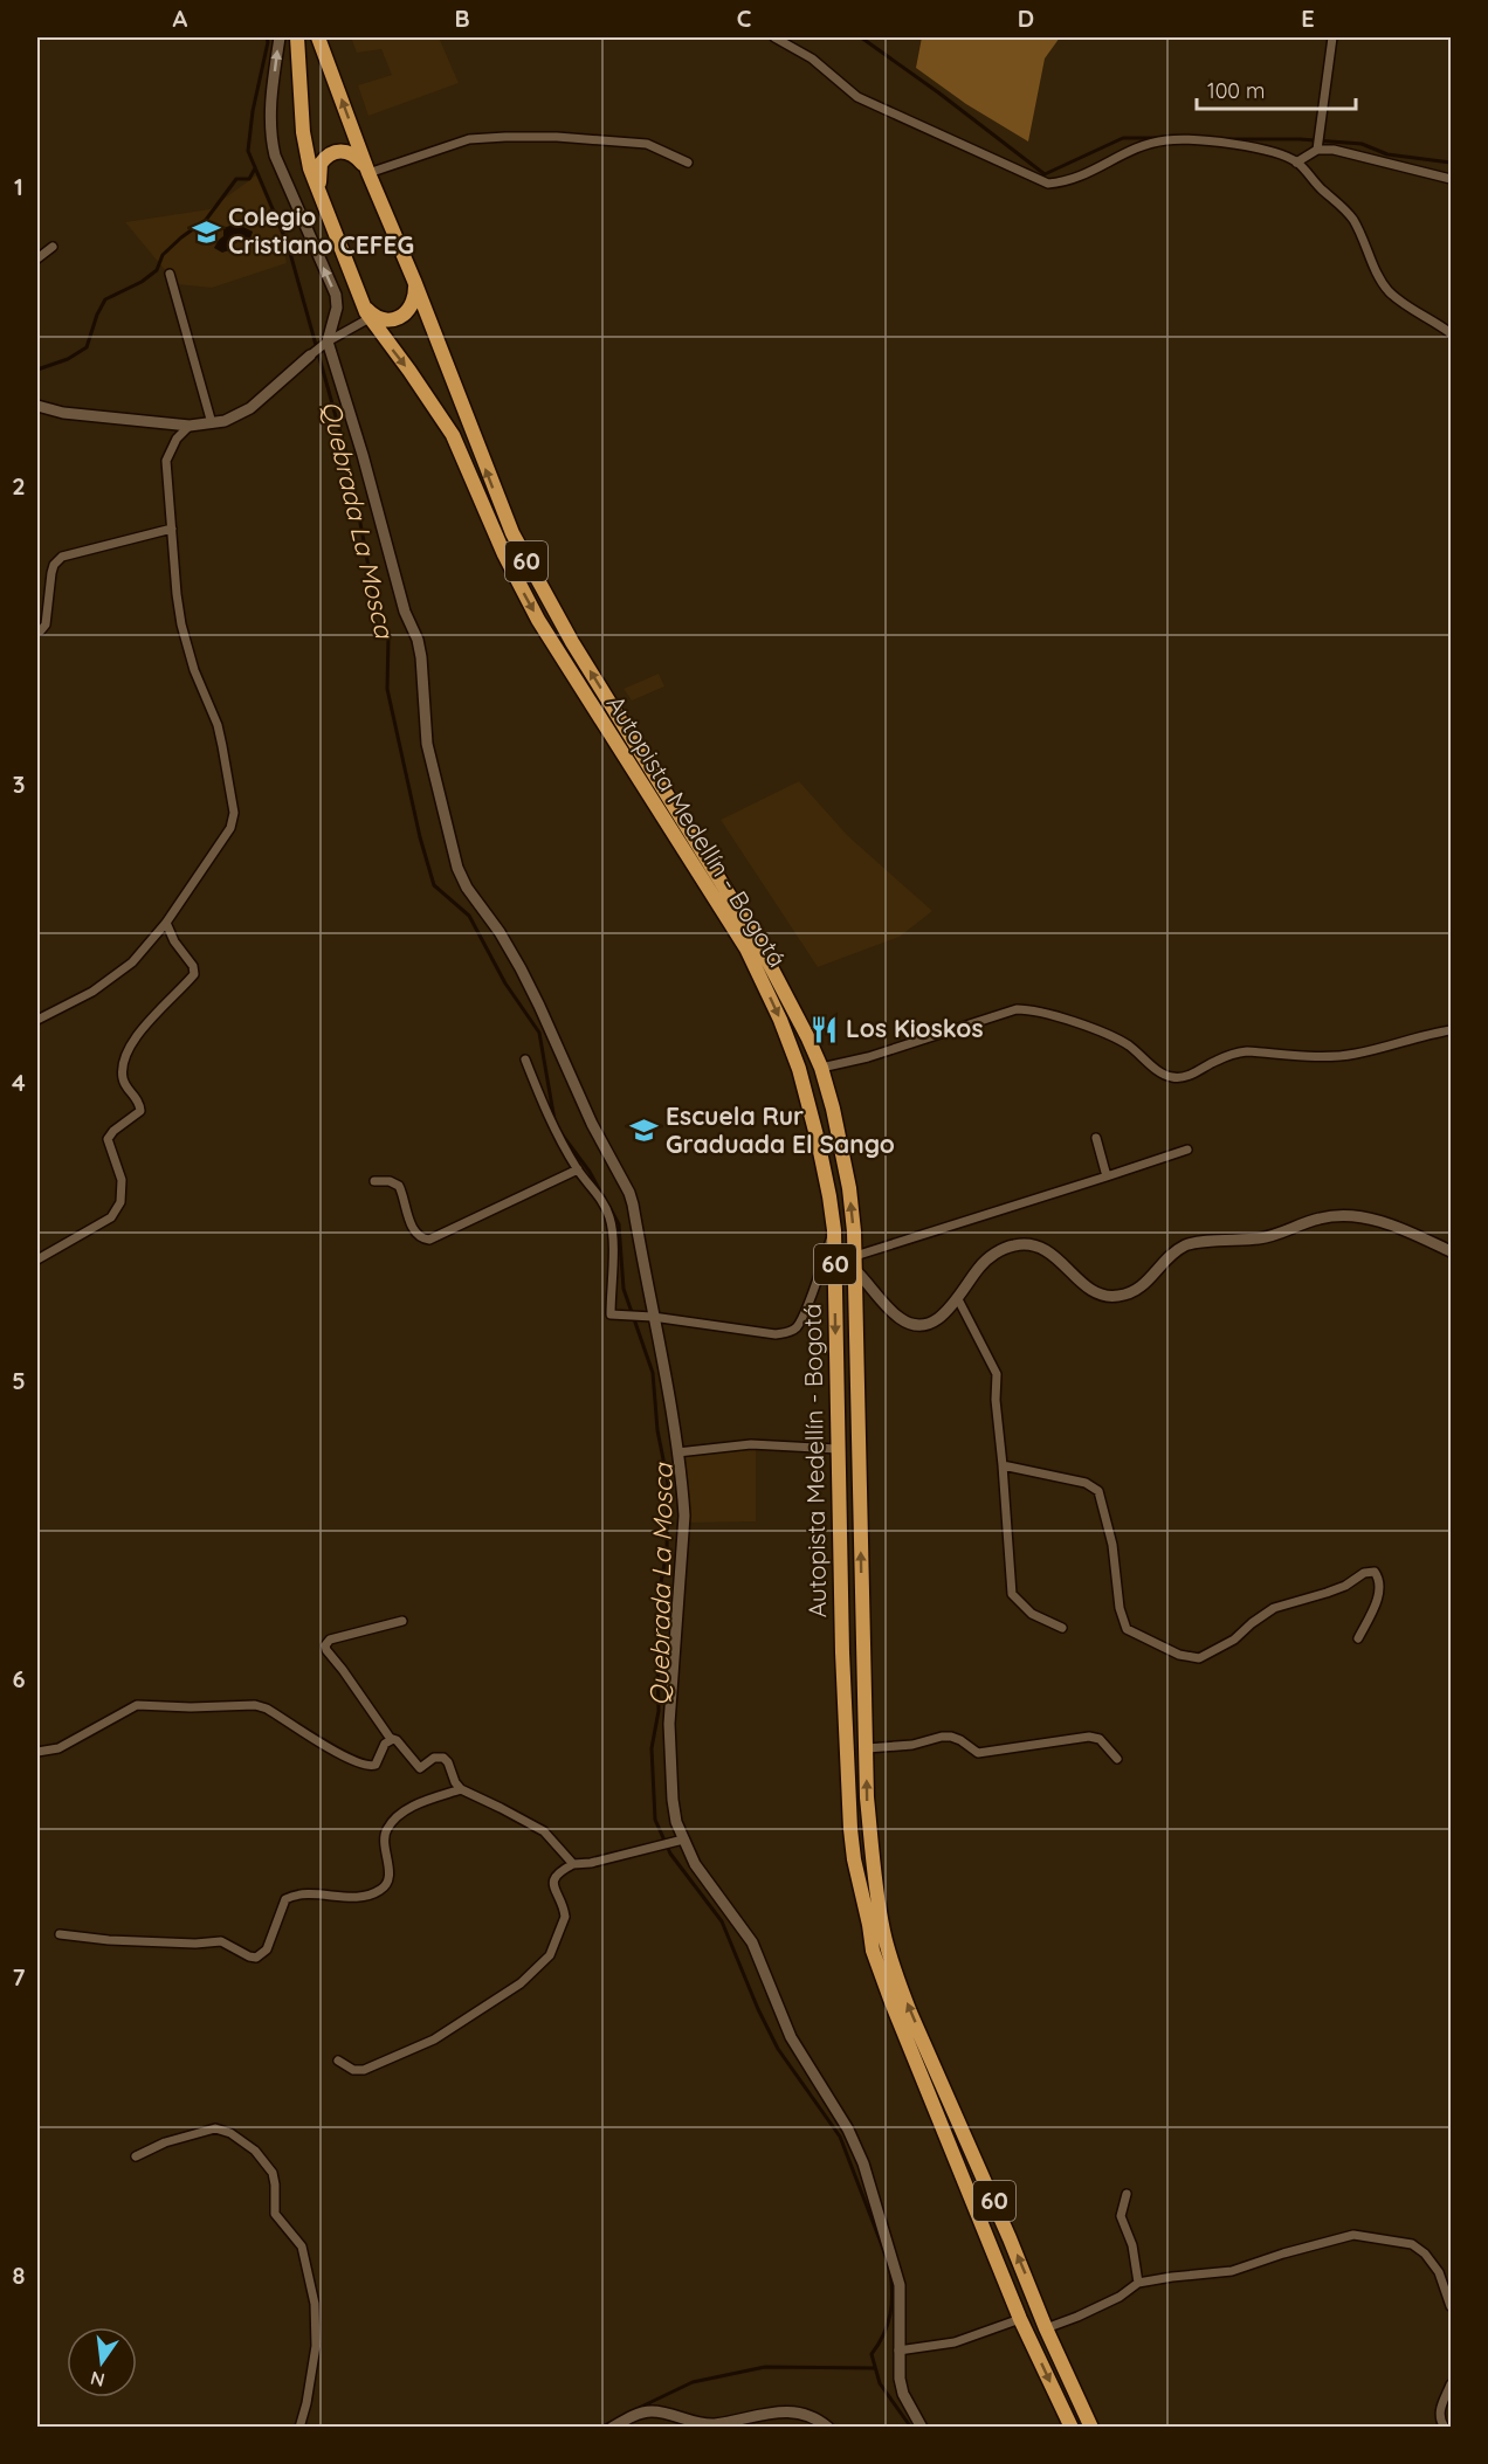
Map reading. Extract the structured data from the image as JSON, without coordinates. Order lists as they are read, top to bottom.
{
  "streets": {
    "highway": ["60", "Autopista Medellín - Bogotá"]
  },
  "water": ["Quebrada La Mosca"],
  "places": {
    "school or university": ["Colegio Cristiano CEFEG", "Escuela Rur Graduada El Sango"],
    "restaurant": ["Los Kioskos"]
  },
  "scale_bar": "100 m",
  "north": "bottom",
  "grid": {
    "columns": [
      "A",
      "B",
      "C",
      "D",
      "E"
    ],
    "rows": [
      "1",
      "2",
      "3",
      "4",
      "5",
      "6",
      "7",
      "8"
    ]
  }
}
